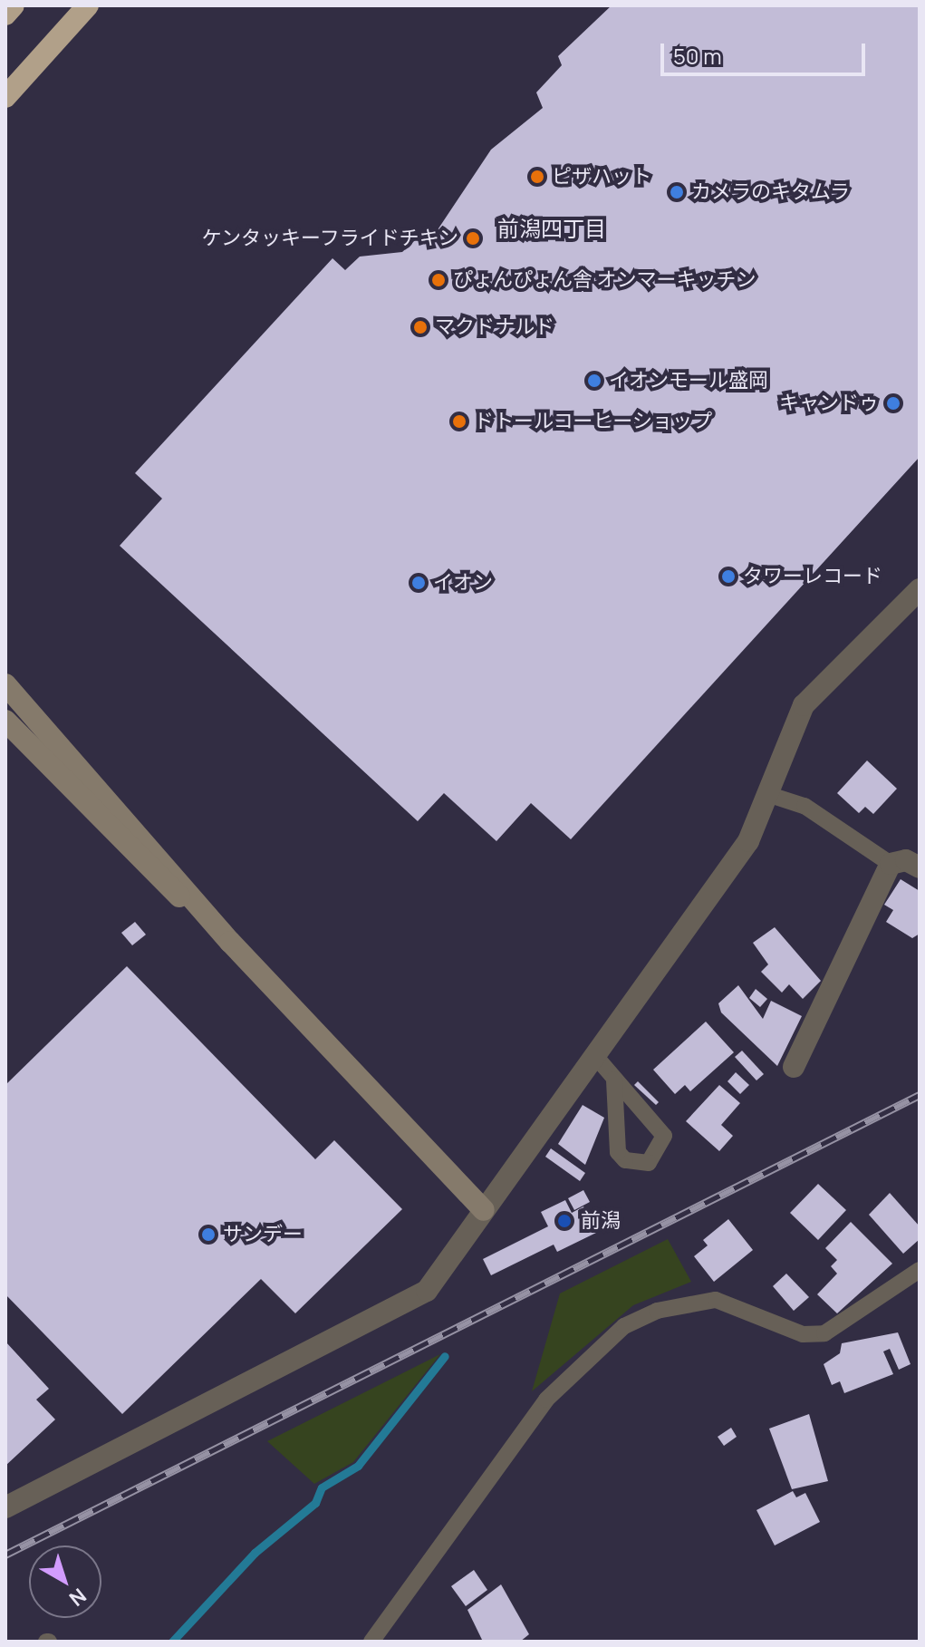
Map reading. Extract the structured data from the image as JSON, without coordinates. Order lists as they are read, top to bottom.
{
  "districts": ["前潟四丁目"],
  "places": [
    "ピザハット",
    "カメラのキタムラ",
    "ケンタッキーフライドチキン",
    "ぴょんぴょん舎 オンマーキッチン",
    "マクドナルド",
    "イオンモール盛岡",
    "キャンドゥ",
    "ドトールコーヒーショップ",
    "タワーレコード",
    "イオン",
    "前潟",
    "サンデー"
  ],
  "scale_bar": "50 m",
  "north": "bottom right"
}
